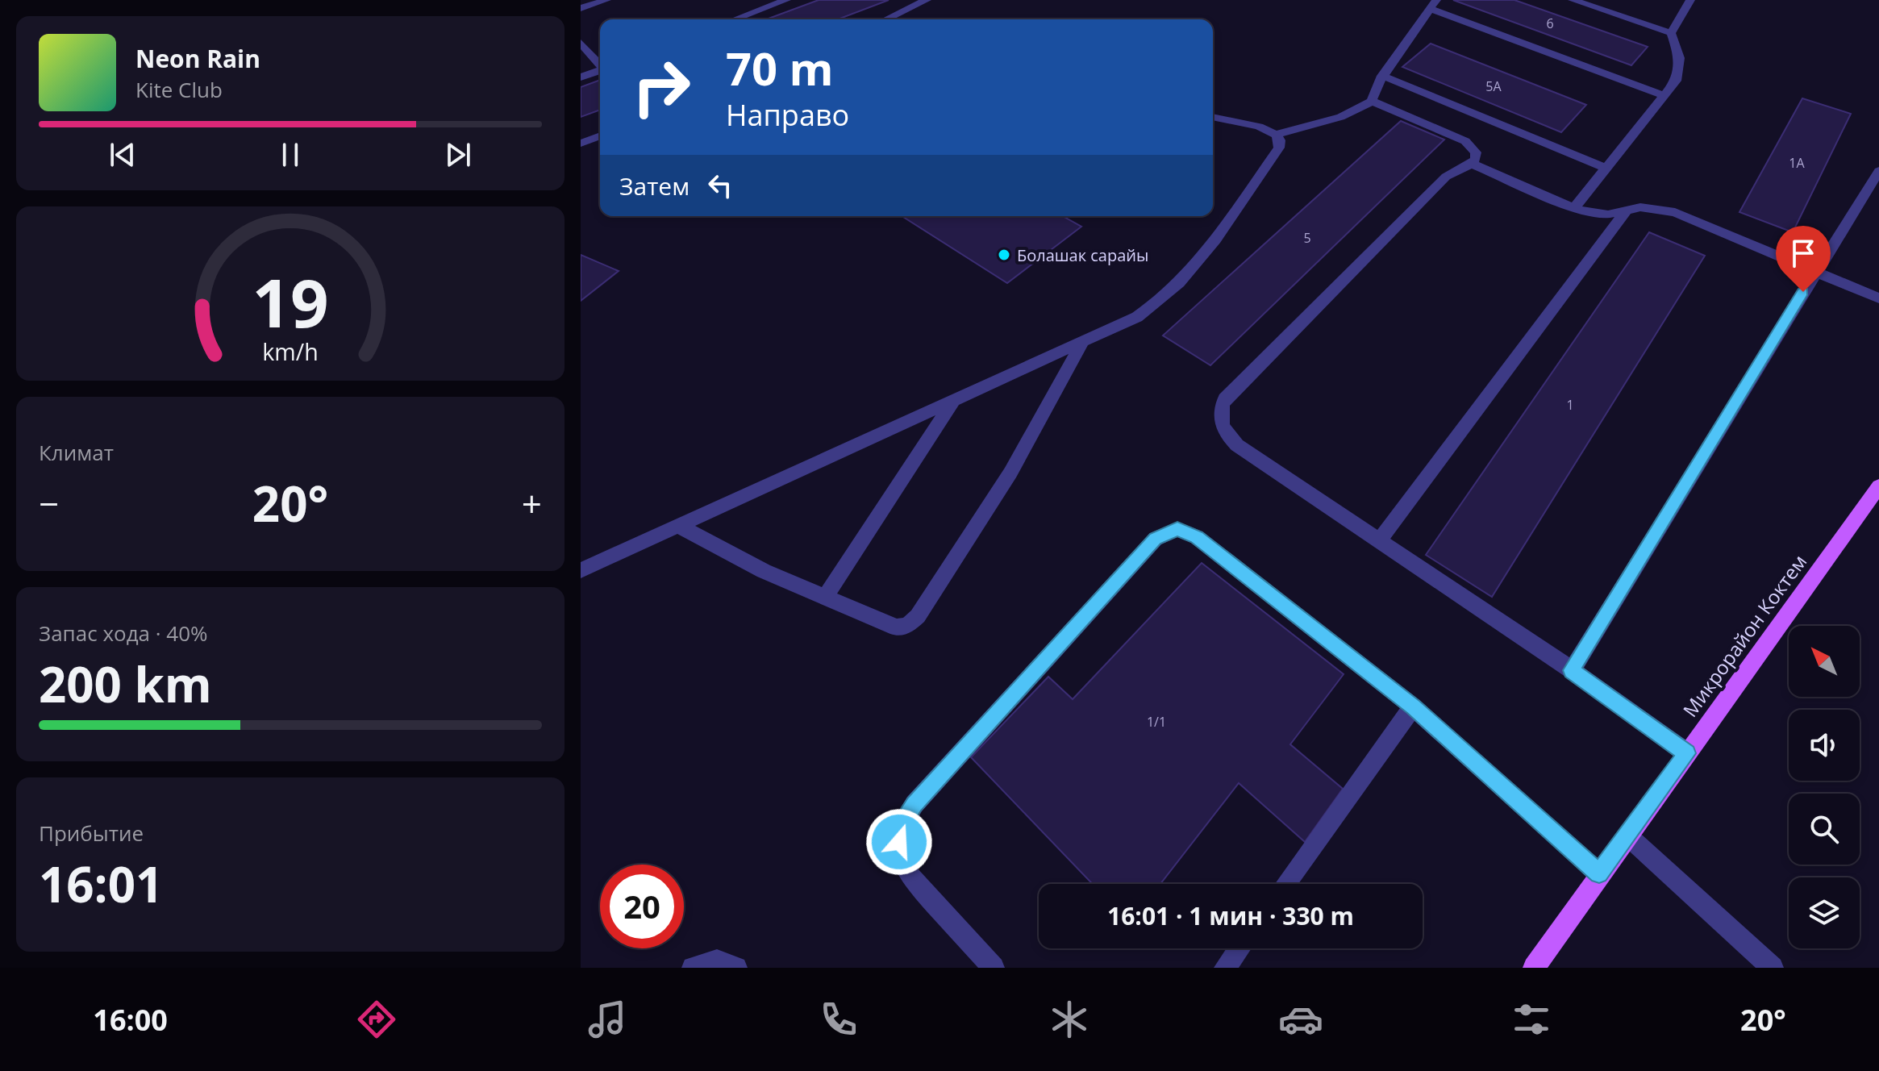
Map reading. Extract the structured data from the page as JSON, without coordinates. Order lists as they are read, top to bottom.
{
  "streets": {
    "main road": ["Микрорайон Коктем"]
  },
  "places": ["Болашак сарайы"],
  "house_numbers": [
    "6",
    "5А",
    "1А",
    "5",
    "1",
    "1/1"
  ],
  "north": "top left",
  "page": {
    "turn": ["70 m", "Направо"],
    "song": ["Neon Rain", "Kite Club"],
    "then": "Затем",
    "tile": [
      "Климат",
      ["Запас хода · 40%", "200 km"],
      ["Прибытие", "16:01"]
    ],
    "heat": ["−", "20°", "+"],
    "limit": "20",
    "trip": "16:01 · 1 мин · 330 m",
    "tabs": ["16:00", "20°"],
    "gauge": ["19", "km/h"]
  }
}
